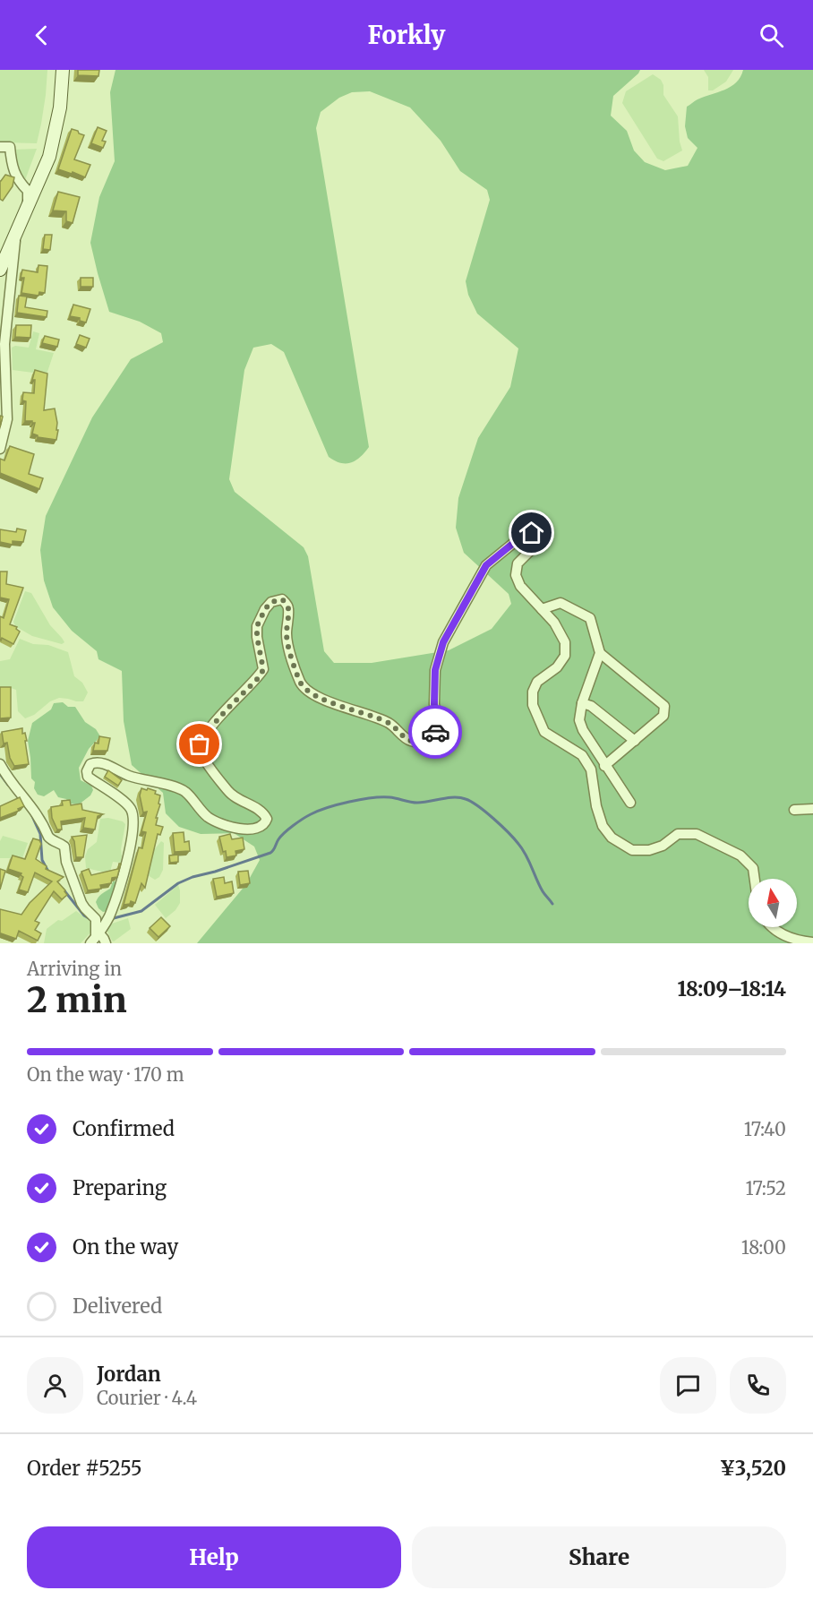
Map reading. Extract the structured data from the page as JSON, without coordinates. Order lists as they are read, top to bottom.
{
  "north": "top",
  "page": {
    "header": "Forkly",
    "heading": ["2 min", "Arriving in", "18:09–18:14"],
    "panel": [
      "Jordan",
      "Courier · 4.4",
      "Order #5255",
      "¥3,520"
    ],
    "bar": "On the way · 170 m",
    "list": [
      ["Confirmed", "17:40"],
      ["Preparing", "17:52"],
      ["On the way", "18:00"],
      "Delivered"
    ],
    "buttons": ["Help", "Share"]
  }
}
